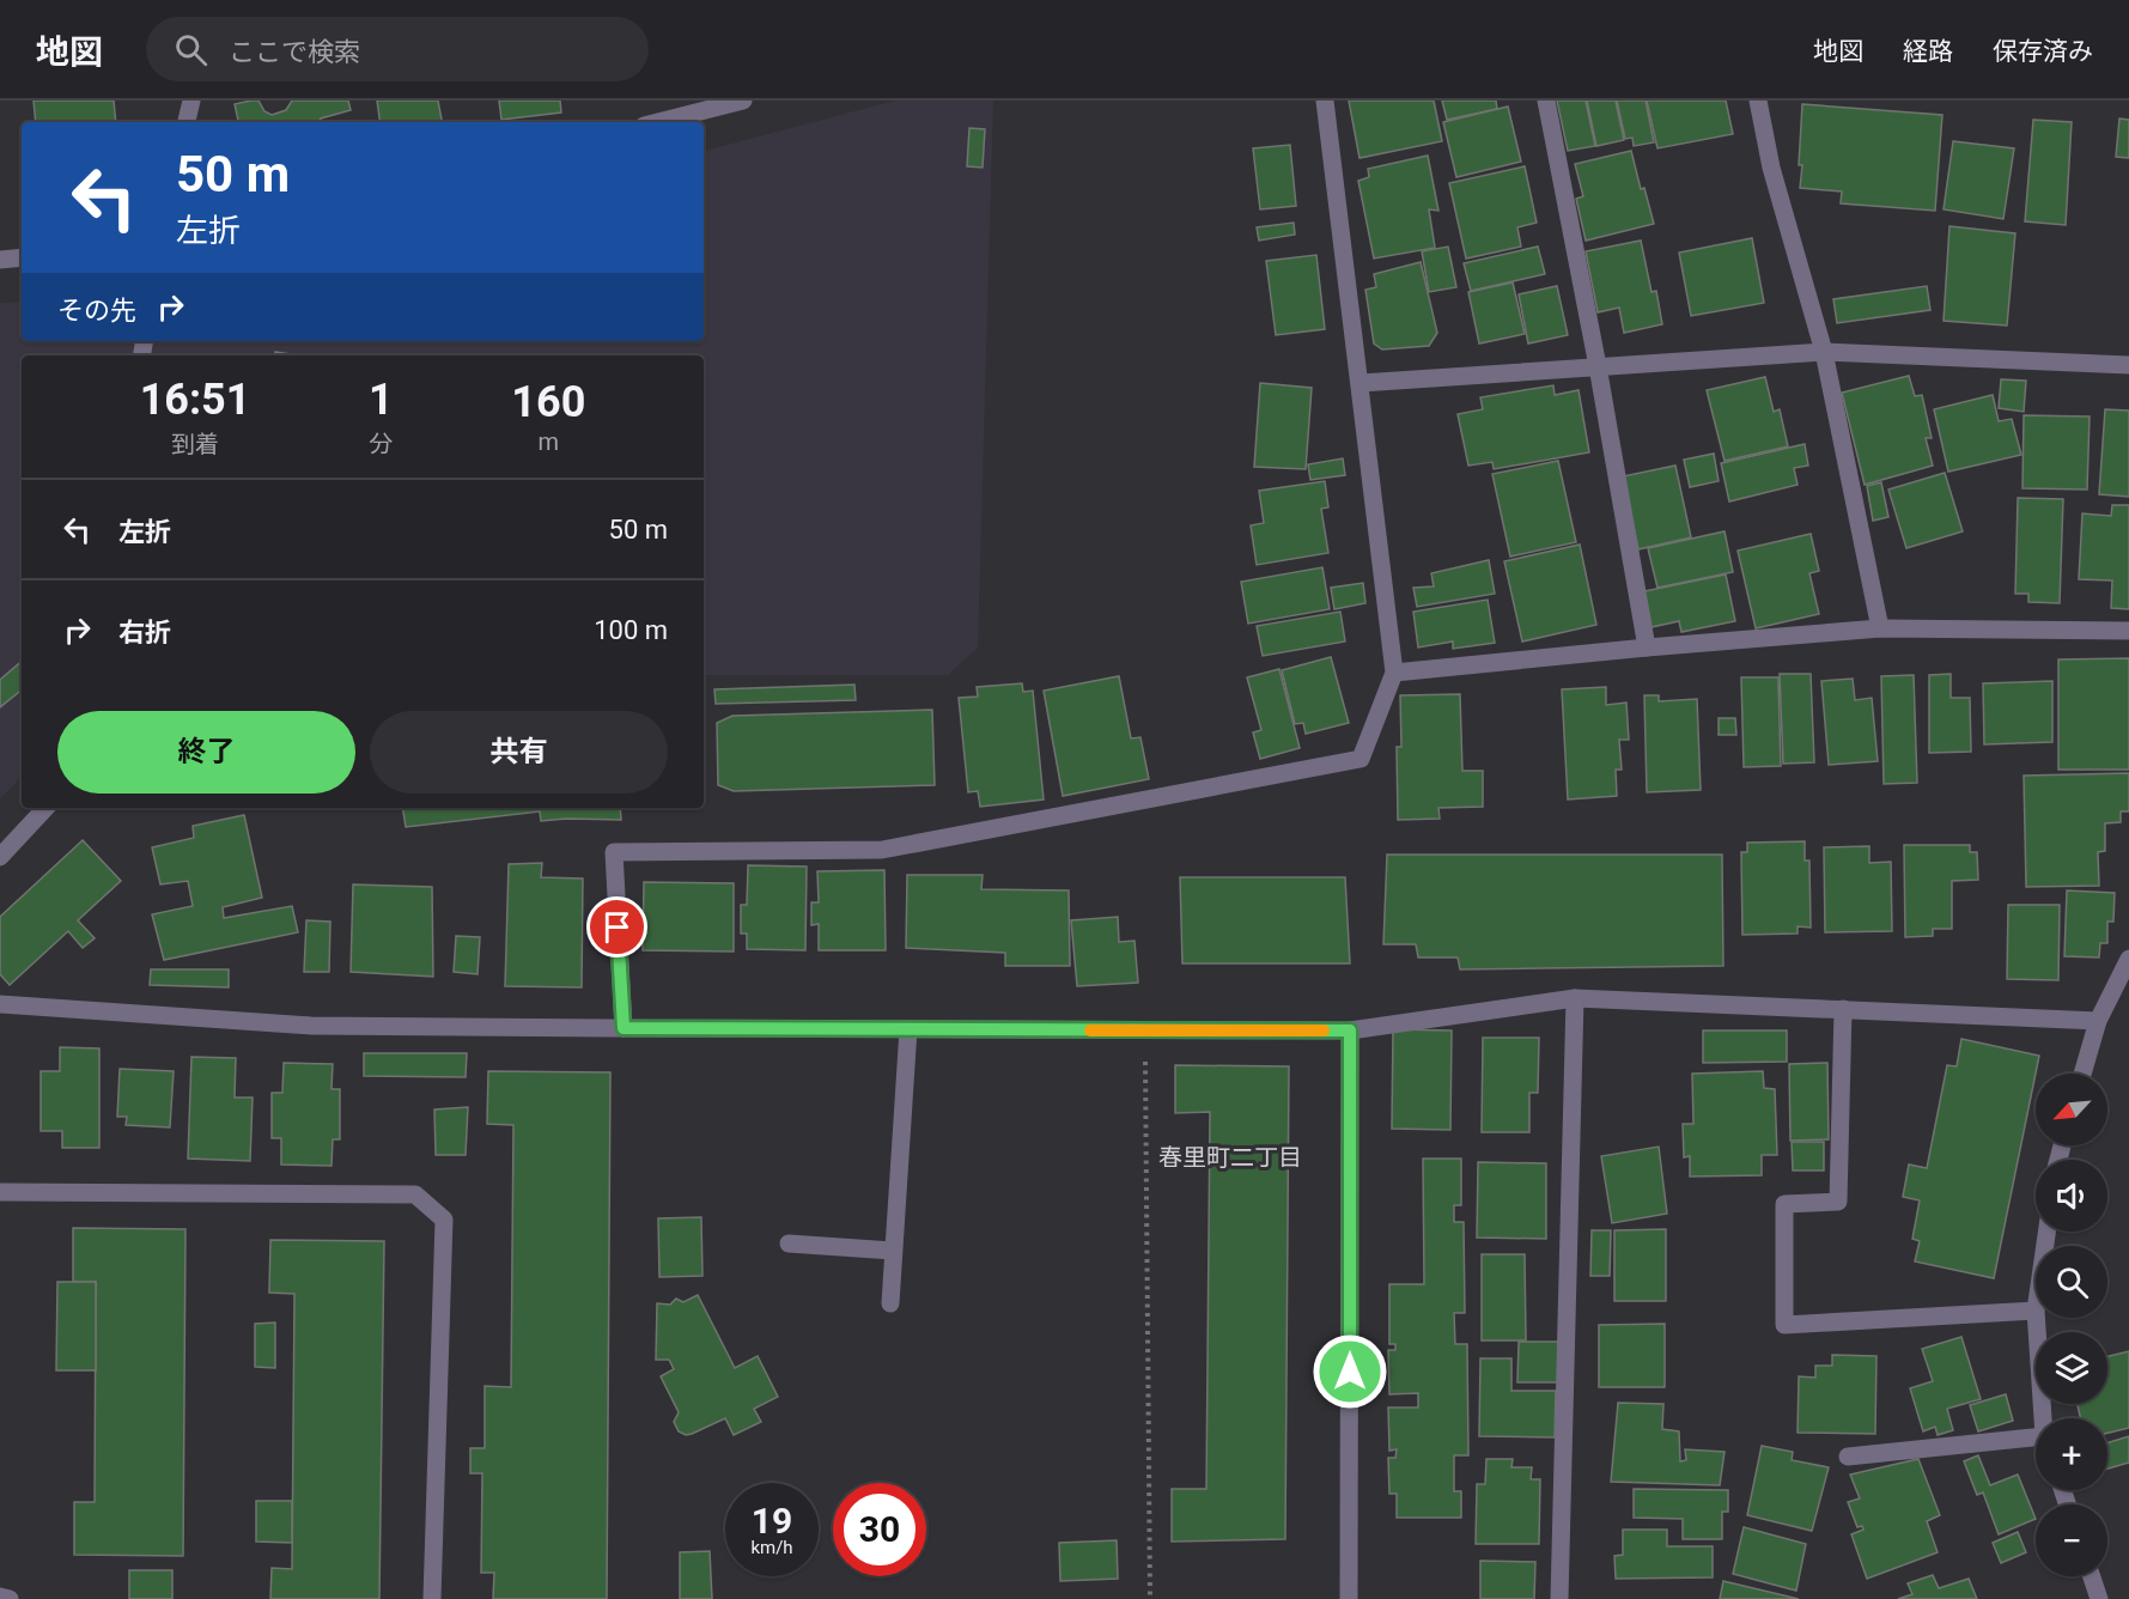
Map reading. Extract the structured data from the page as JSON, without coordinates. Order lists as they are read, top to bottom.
{
  "districts": ["春里町二丁目"],
  "north": "bottom left",
  "page": {
    "header": "地図",
    "search": "ここで検索",
    "nav": ["地図", "経路", "保存済み"],
    "turn": ["50 m", "左折"],
    "then": "その先",
    "eta": [
      "16:51",
      "到着",
      "1",
      "分",
      "160",
      "m"
    ],
    "list": [
      {
        "name": "左折",
        "value": "50 m"
      },
      {
        "name": "右折",
        "value": "100 m"
      }
    ],
    "buttons": ["終了", "共有"],
    "map_buttons": ["+", "−"],
    "speed": "19 km/h",
    "limit": "30"
  }
}
